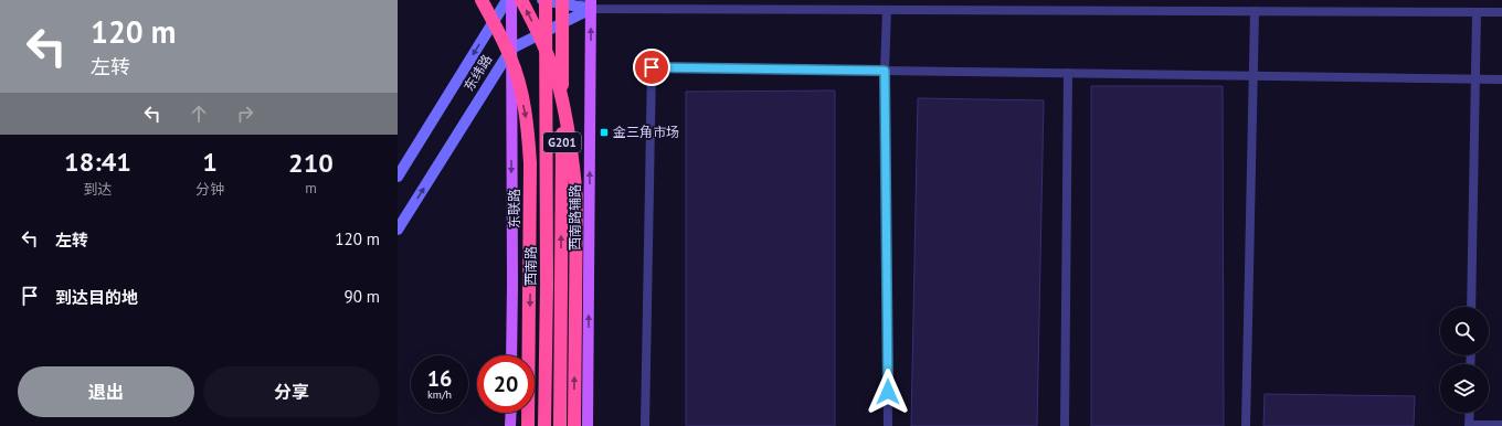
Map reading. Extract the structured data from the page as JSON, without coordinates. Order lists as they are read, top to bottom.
{
  "streets": {
    "highway": ["G201", "东联路", "西南路"],
    "main road": ["东纬路", "西南路辅路"]
  },
  "crossings": [
    ["东纬路", "西南路辅路"]
  ],
  "places": {
    "transit": ["金三角市场"]
  },
  "page": {
    "turn": ["120 m", "左转"],
    "eta": [
      "18:41",
      "到达",
      "1",
      "分钟",
      "210",
      "m"
    ],
    "list": [
      {
        "name": "左转",
        "value": "120 m"
      },
      {
        "name": "到达目的地",
        "value": "90 m"
      }
    ],
    "speed": "16 km/h",
    "limit": "20",
    "buttons": ["退出", "分享"]
  }
}
